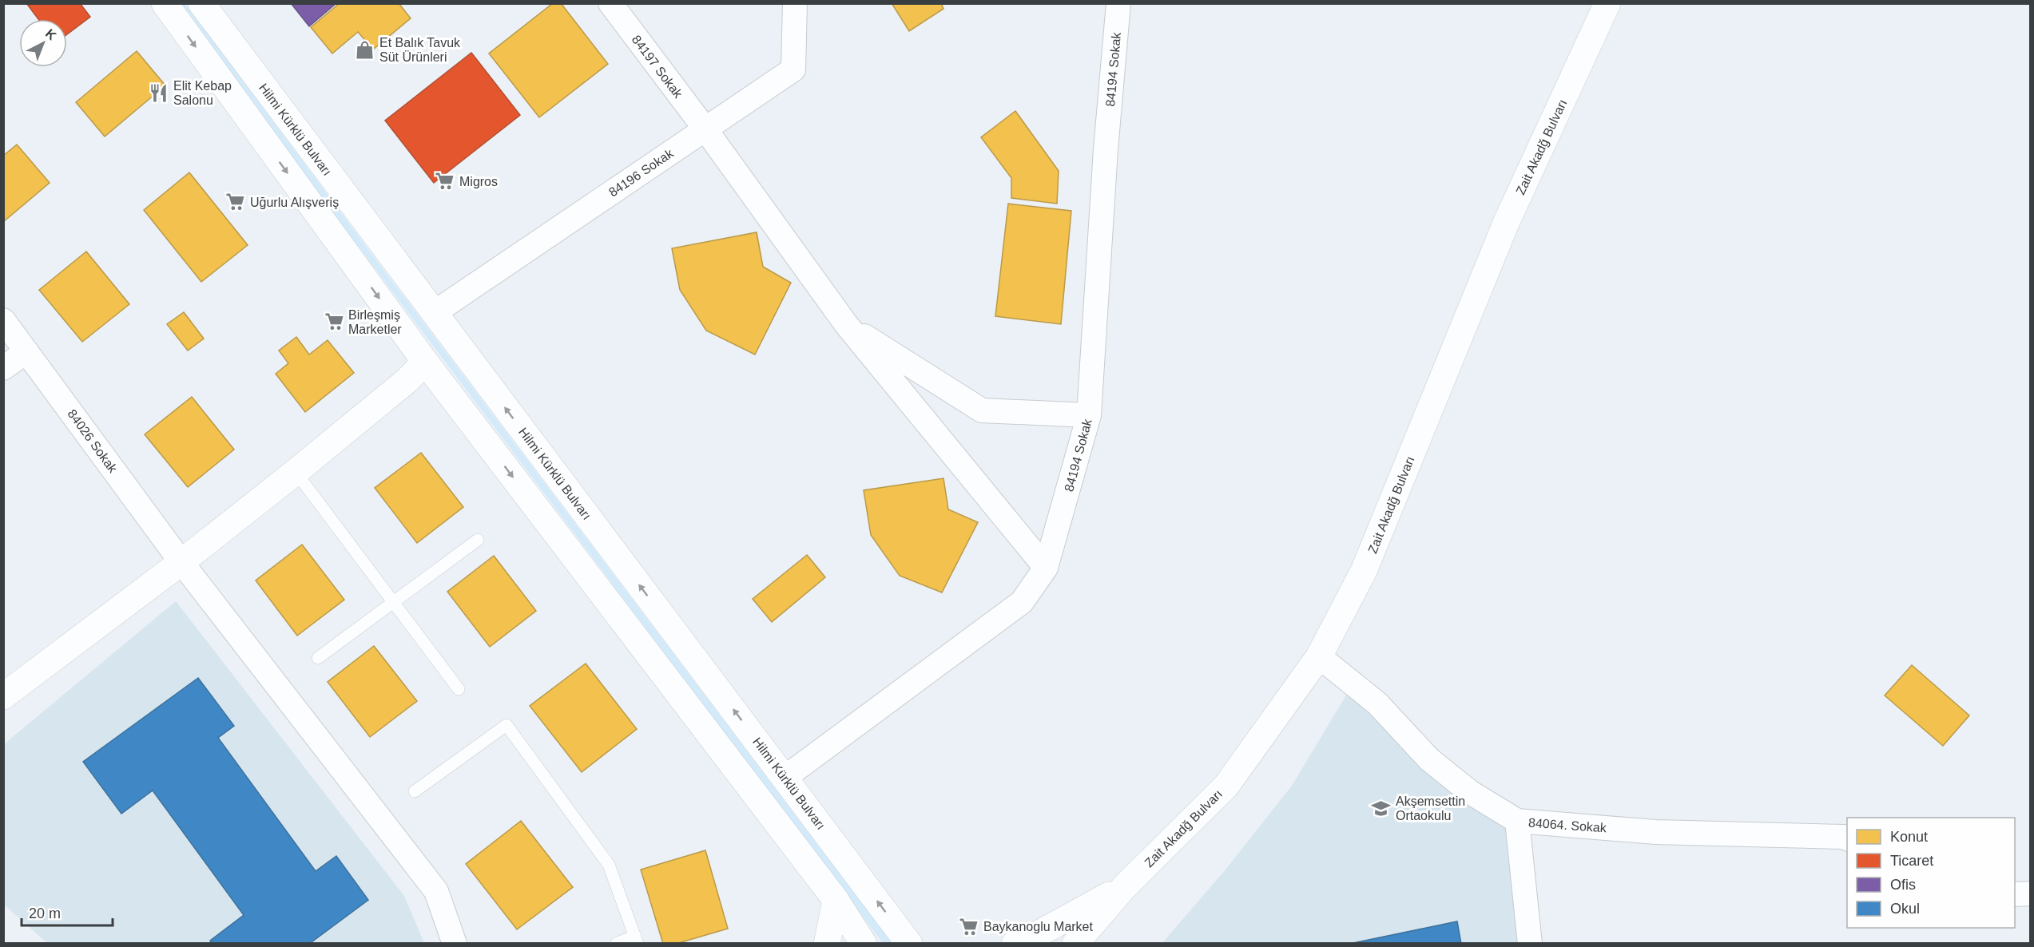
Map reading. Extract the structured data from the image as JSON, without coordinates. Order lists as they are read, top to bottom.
{
  "streets": {
    "main road": ["Hilmi Kürklü Bulvarı", "Zait Akadğ Bulvarı"],
    "street": [
      "84197 Sokak",
      "84194 Sokak",
      "84196 Sokak",
      "84026 Sokak",
      "84064. Sokak"
    ]
  },
  "crossings": [
    ["84197 Sokak", "84194 Sokak"],
    ["84197 Sokak", "84196 Sokak"],
    ["84194 Sokak", "Hilmi Kürklü Bulvarı"],
    ["Hilmi Kürklü Bulvarı", "84196 Sokak"],
    ["Zait Akadğ Bulvarı", "84064. Sokak"]
  ],
  "places": {
    "shop": ["Et Balık Tavuk Süt Ürünleri"],
    "restaurant": ["Elit Kebap Salonu"],
    "supermarket": [
      "Migros",
      "Uğurlu Alışveriş",
      "Birleşmiş Marketler",
      "Baykanoglu Market"
    ],
    "school or university": ["Akşemsettin Ortaokulu"]
  },
  "legend": [
    "Konut",
    "Ticaret",
    "Ofis",
    "Okul"
  ],
  "scale_bar": "20 m",
  "north": "top right"
}
